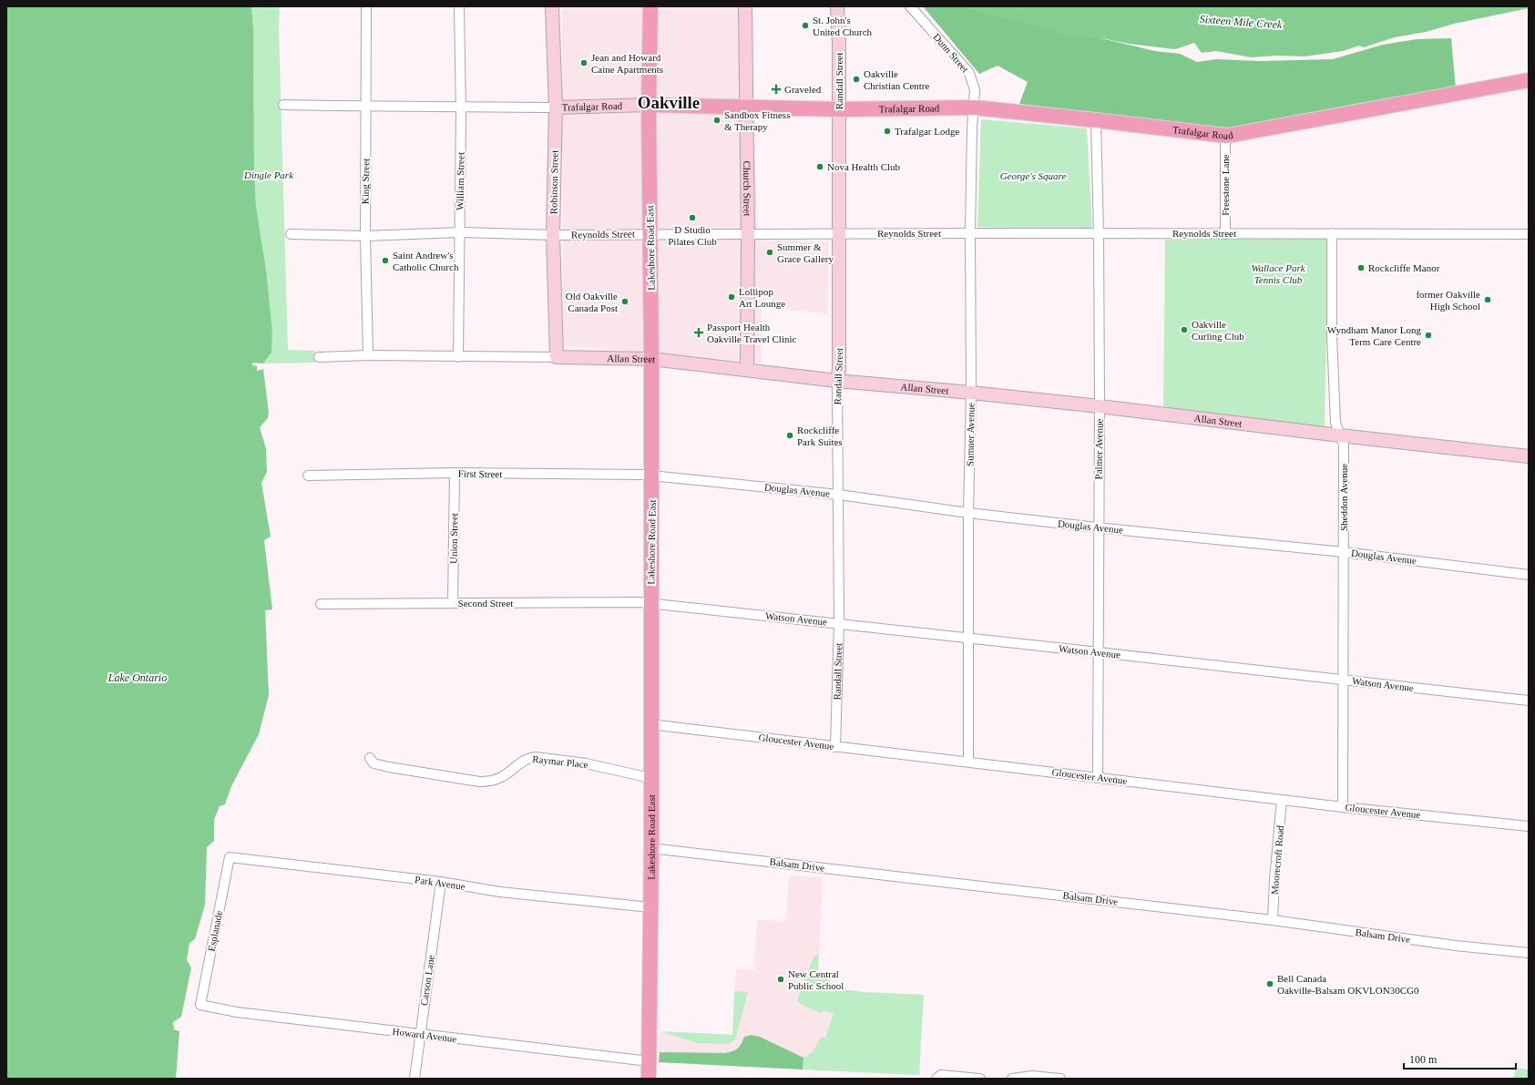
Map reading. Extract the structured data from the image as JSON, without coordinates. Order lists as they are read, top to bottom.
{
  "streets": {
    "main road": ["Trafalgar Road", "Lakeshore Road East"],
    "street": [
      "Dunn Street",
      "Randall Street",
      "King Street",
      "William Street",
      "Robinson Street",
      "Freestone Lane",
      "Church Street",
      "Reynolds Street",
      "Allan Street",
      "Sumner Avenue",
      "Palmer Avenue",
      "First Street",
      "Douglas Avenue",
      "Sheddon Avenue",
      "Union Street",
      "Second Street",
      "Watson Avenue",
      "Gloucester Avenue",
      "Raymar Place",
      "Moorecroft Road",
      "Balsam Drive",
      "Park Avenue",
      "Esplanade",
      "Carson Lane",
      "Howard Avenue"
    ]
  },
  "crossings": [
    ["Dunn Street", "Trafalgar Road"],
    ["Dunn Street", "Sumner Avenue"],
    ["Randall Street", "Trafalgar Road"],
    ["Randall Street", "Reynolds Street"],
    ["Randall Street", "Allan Street"],
    ["Randall Street", "Douglas Avenue"],
    ["Randall Street", "Watson Avenue"],
    ["Randall Street", "Gloucester Avenue"],
    ["Trafalgar Road", "King Street"],
    ["Trafalgar Road", "William Street"],
    ["Trafalgar Road", "Robinson Street"],
    ["Trafalgar Road", "Freestone Lane"],
    ["Trafalgar Road", "Church Street"],
    ["Trafalgar Road", "Lakeshore Road East"],
    ["Trafalgar Road", "Sumner Avenue"],
    ["Trafalgar Road", "Palmer Avenue"],
    ["King Street", "Reynolds Street"],
    ["King Street", "Allan Street"],
    ["William Street", "Reynolds Street"],
    ["William Street", "Allan Street"],
    ["Robinson Street", "Reynolds Street"],
    ["Robinson Street", "Allan Street"],
    ["Freestone Lane", "Reynolds Street"],
    ["Church Street", "Reynolds Street"],
    ["Church Street", "Allan Street"],
    ["Reynolds Street", "Lakeshore Road East"],
    ["Reynolds Street", "Sumner Avenue"],
    ["Reynolds Street", "Palmer Avenue"],
    ["Reynolds Street", "Sheddon Avenue"],
    ["Lakeshore Road East", "Allan Street"],
    ["Lakeshore Road East", "First Street"],
    ["Lakeshore Road East", "Douglas Avenue"],
    ["Lakeshore Road East", "Second Street"],
    ["Lakeshore Road East", "Watson Avenue"],
    ["Lakeshore Road East", "Gloucester Avenue"],
    ["Lakeshore Road East", "Raymar Place"],
    ["Lakeshore Road East", "Balsam Drive"],
    ["Lakeshore Road East", "Park Avenue"],
    ["Lakeshore Road East", "Howard Avenue"],
    ["Allan Street", "Sumner Avenue"],
    ["Allan Street", "Palmer Avenue"],
    ["Allan Street", "Sheddon Avenue"],
    ["Sumner Avenue", "Douglas Avenue"],
    ["Sumner Avenue", "Watson Avenue"],
    ["Sumner Avenue", "Gloucester Avenue"],
    ["Palmer Avenue", "Douglas Avenue"],
    ["Palmer Avenue", "Watson Avenue"],
    ["Palmer Avenue", "Gloucester Avenue"],
    ["First Street", "Douglas Avenue"],
    ["First Street", "Union Street"],
    ["Douglas Avenue", "Sheddon Avenue"],
    ["Sheddon Avenue", "Watson Avenue"],
    ["Sheddon Avenue", "Gloucester Avenue"],
    ["Union Street", "Second Street"],
    ["Second Street", "Watson Avenue"],
    ["Gloucester Avenue", "Moorecroft Road"],
    ["Moorecroft Road", "Balsam Drive"],
    ["Park Avenue", "Esplanade"],
    ["Park Avenue", "Carson Lane"],
    ["Esplanade", "Howard Avenue"],
    ["Carson Lane", "Howard Avenue"]
  ],
  "districts": ["Oakville"],
  "water": ["Sixteen Mile Creek", "Lake Ontario"],
  "parks": ["Dingle Park", "George's Square", "Wallace Park Tennis Club"],
  "places": {
    "other": [
      "St. John's United Church",
      "Jean and Howard Caine Apartments",
      "Oakville Christian Centre",
      "Sandbox Fitness & Therapy",
      "Trafalgar Lodge",
      "Nova Health Club",
      "D Studio Pilates Club",
      "Summer & Grace Gallery",
      "Saint Andrew's Catholic Church",
      "Rockcliffe Manor",
      "Lollipop Art Lounge",
      "former Oakville High School",
      "Old Oakville Canada Post",
      "Oakville Curling Club",
      "Wyndham Manor Long Term Care Centre",
      "Rockcliffe Park Suites",
      "New Central Public School",
      "Bell Canada Oakville-Balsam OKVLON30CG0"
    ],
    "health": ["Graveled", "Passport Health Oakville Travel Clinic"]
  },
  "scale_bar": "100 m"
}
